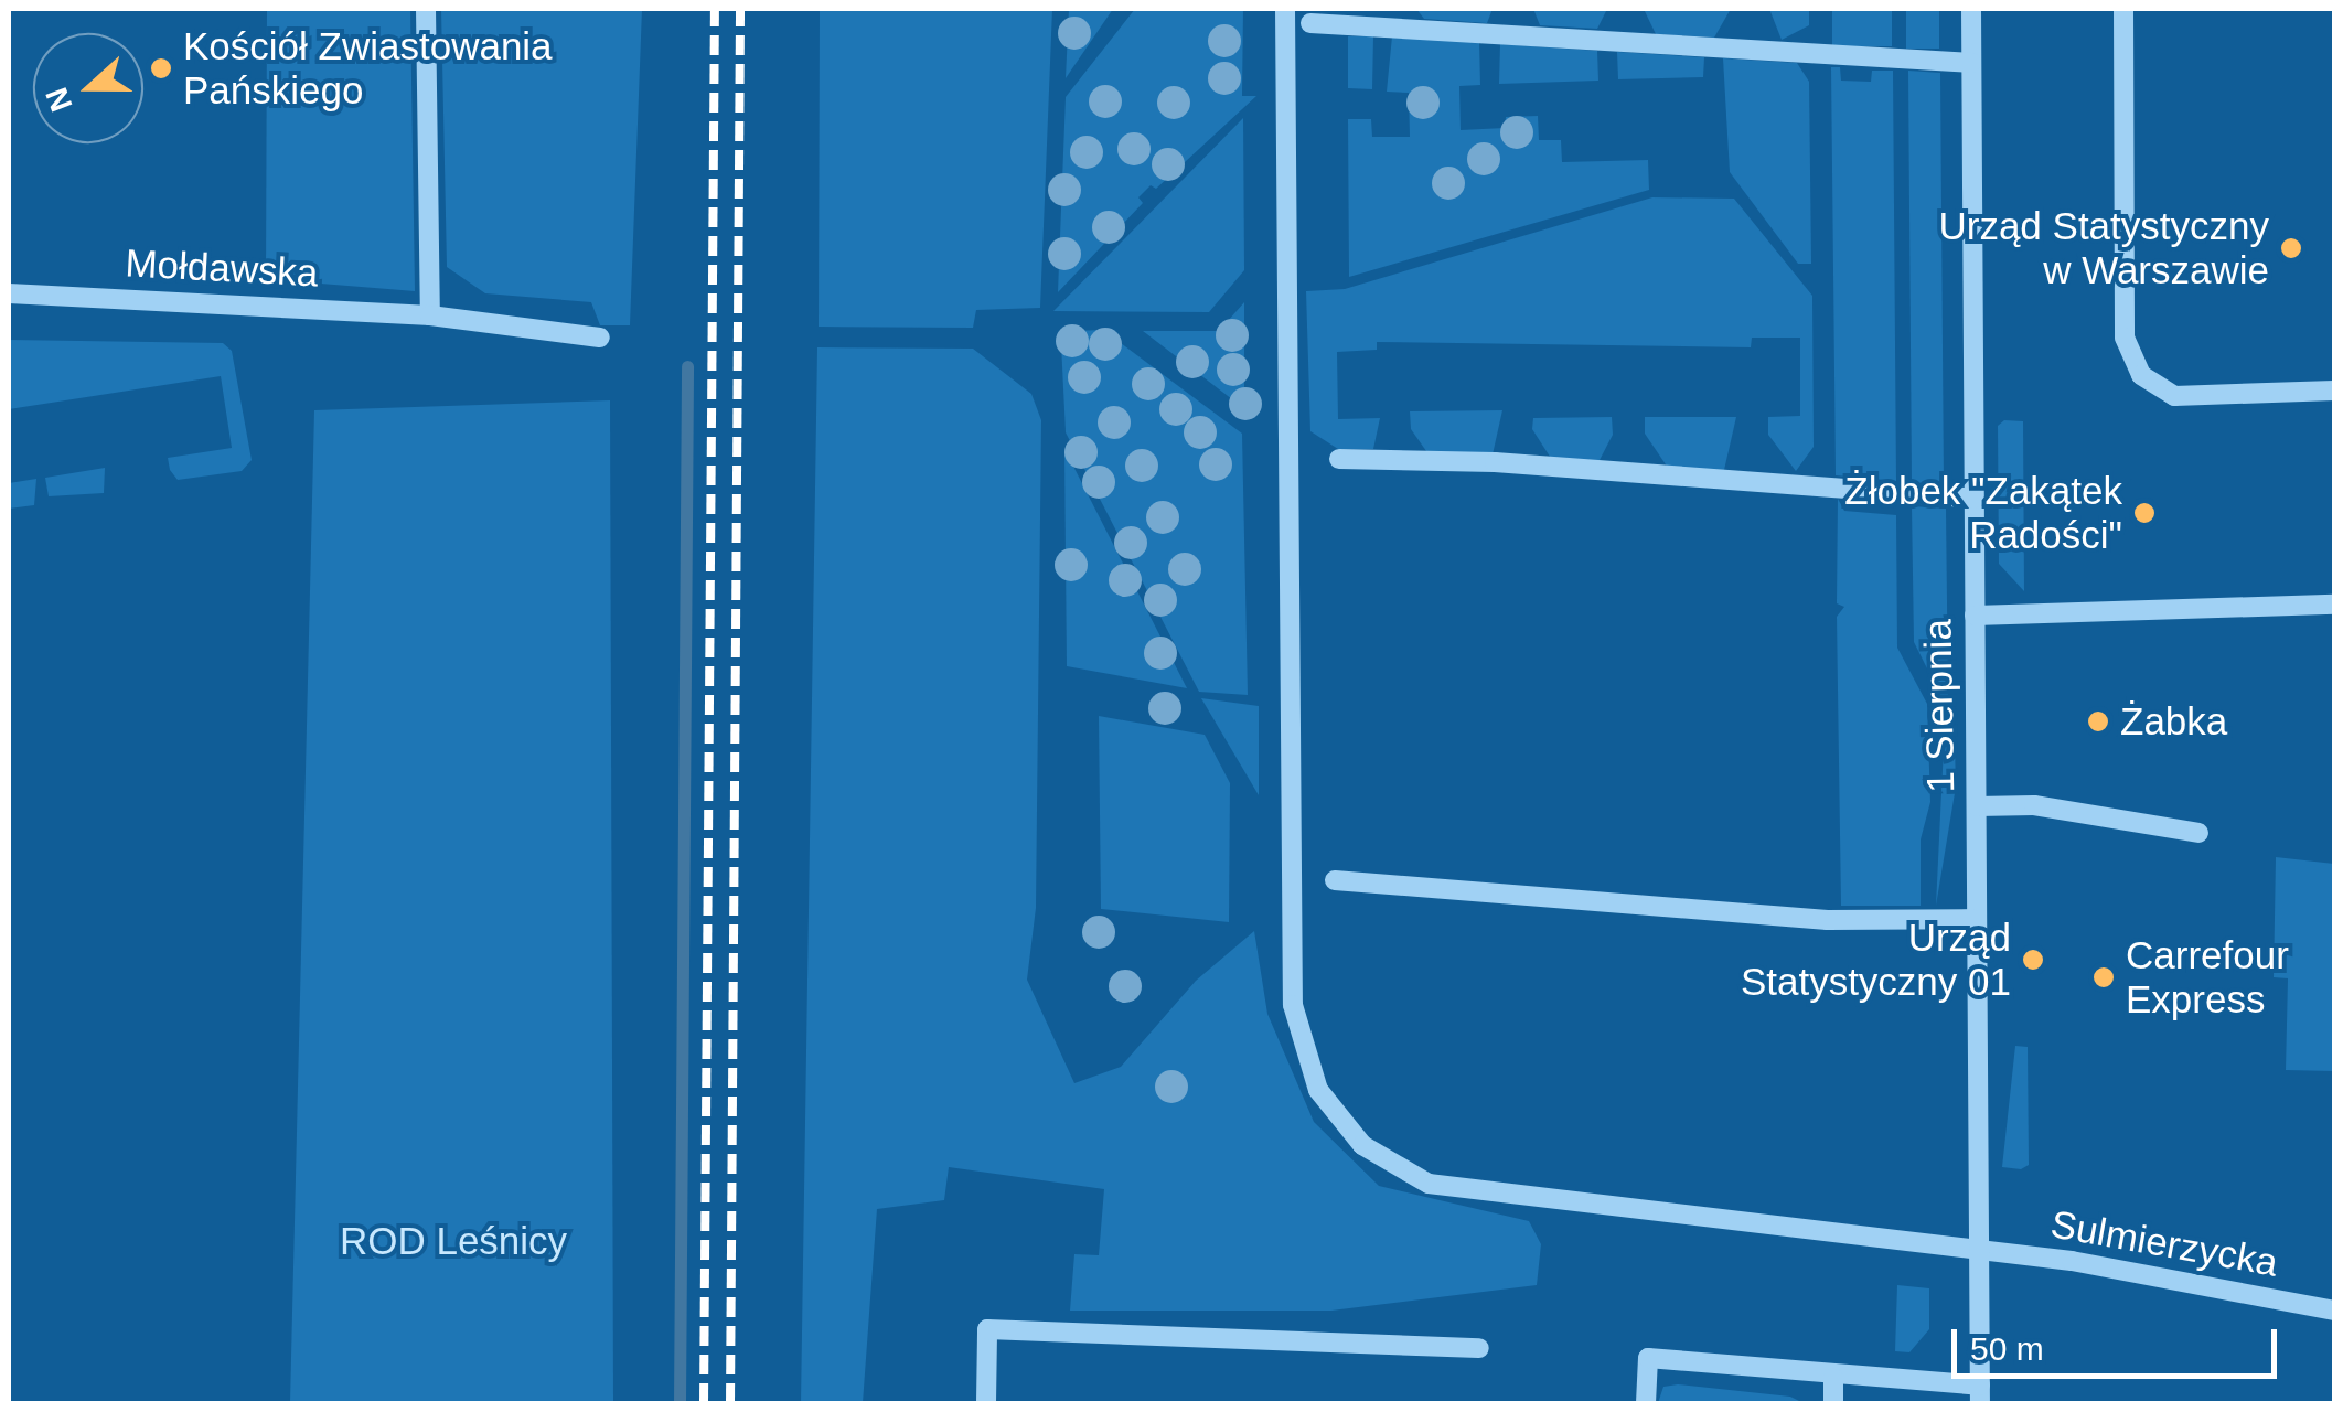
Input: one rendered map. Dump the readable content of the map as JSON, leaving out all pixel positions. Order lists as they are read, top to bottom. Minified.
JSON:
{"streets":{"street":["Mołdawska","1 Sierpnia","Sulmierzycka"]},"crossings":[["1 Sierpnia","Sulmierzycka"]],"parks":["ROD Leśnicy"],"places":["Kościół Zwiastowania Pańskiego","Urząd Statystyczny w Warszawie","Żłobek \"Zakątek Radości\"","Żabka","Urząd Statystyczny 01","Carrefour Express"],"scale_bar":"50 m","north":"left"}
